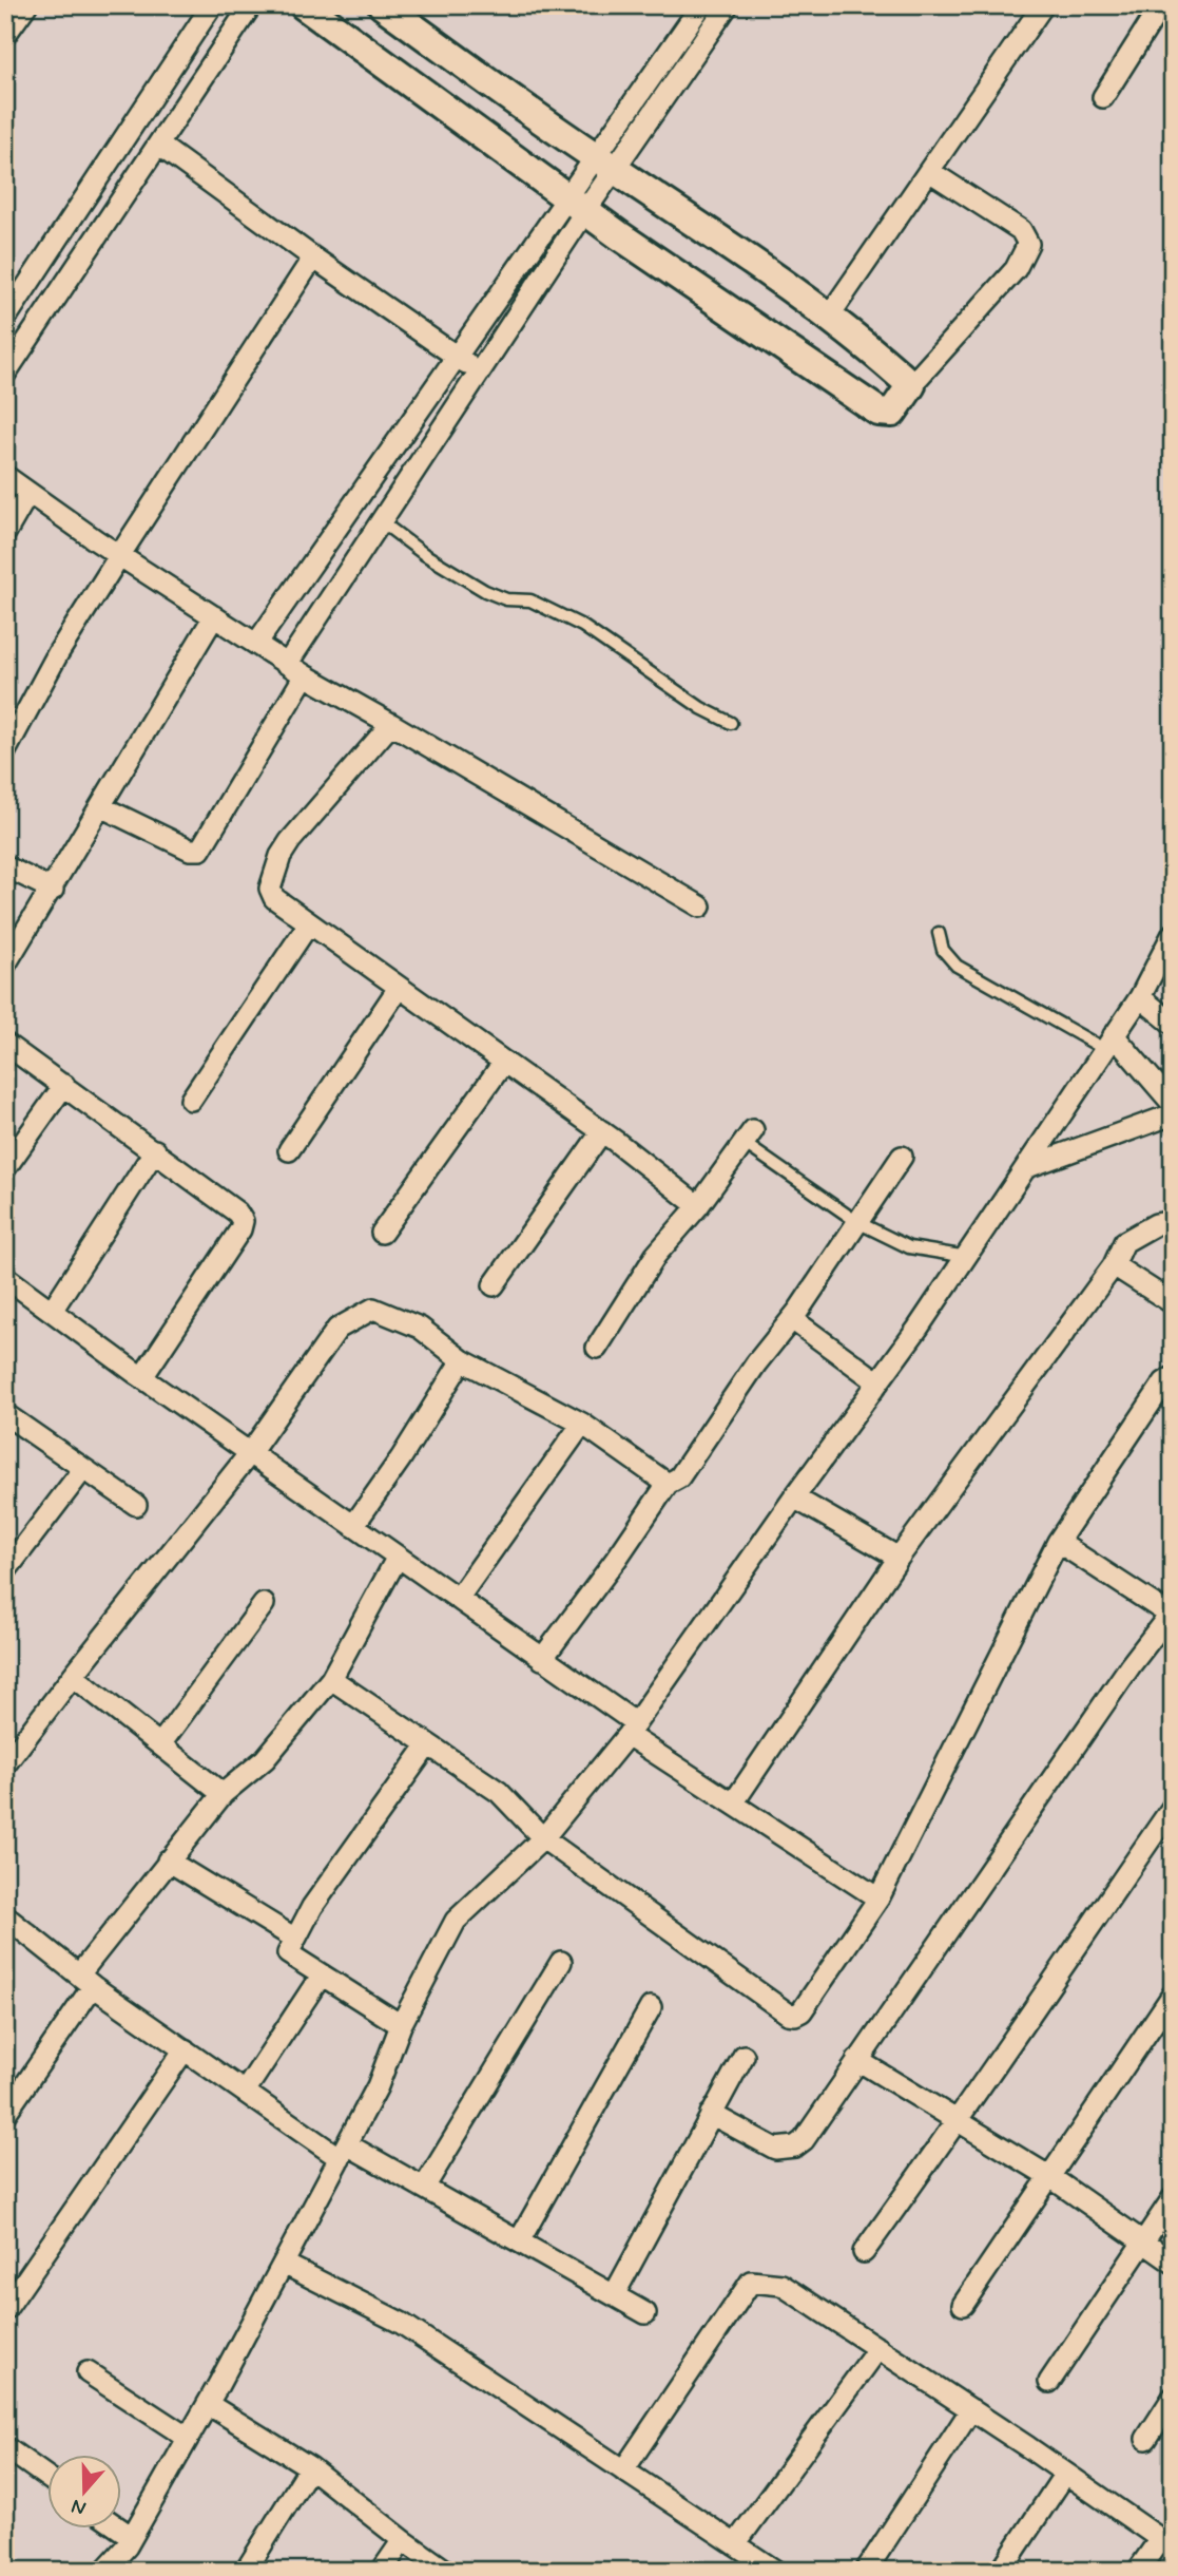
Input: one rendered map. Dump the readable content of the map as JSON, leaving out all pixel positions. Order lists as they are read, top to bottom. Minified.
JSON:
{"north":"bottom"}
